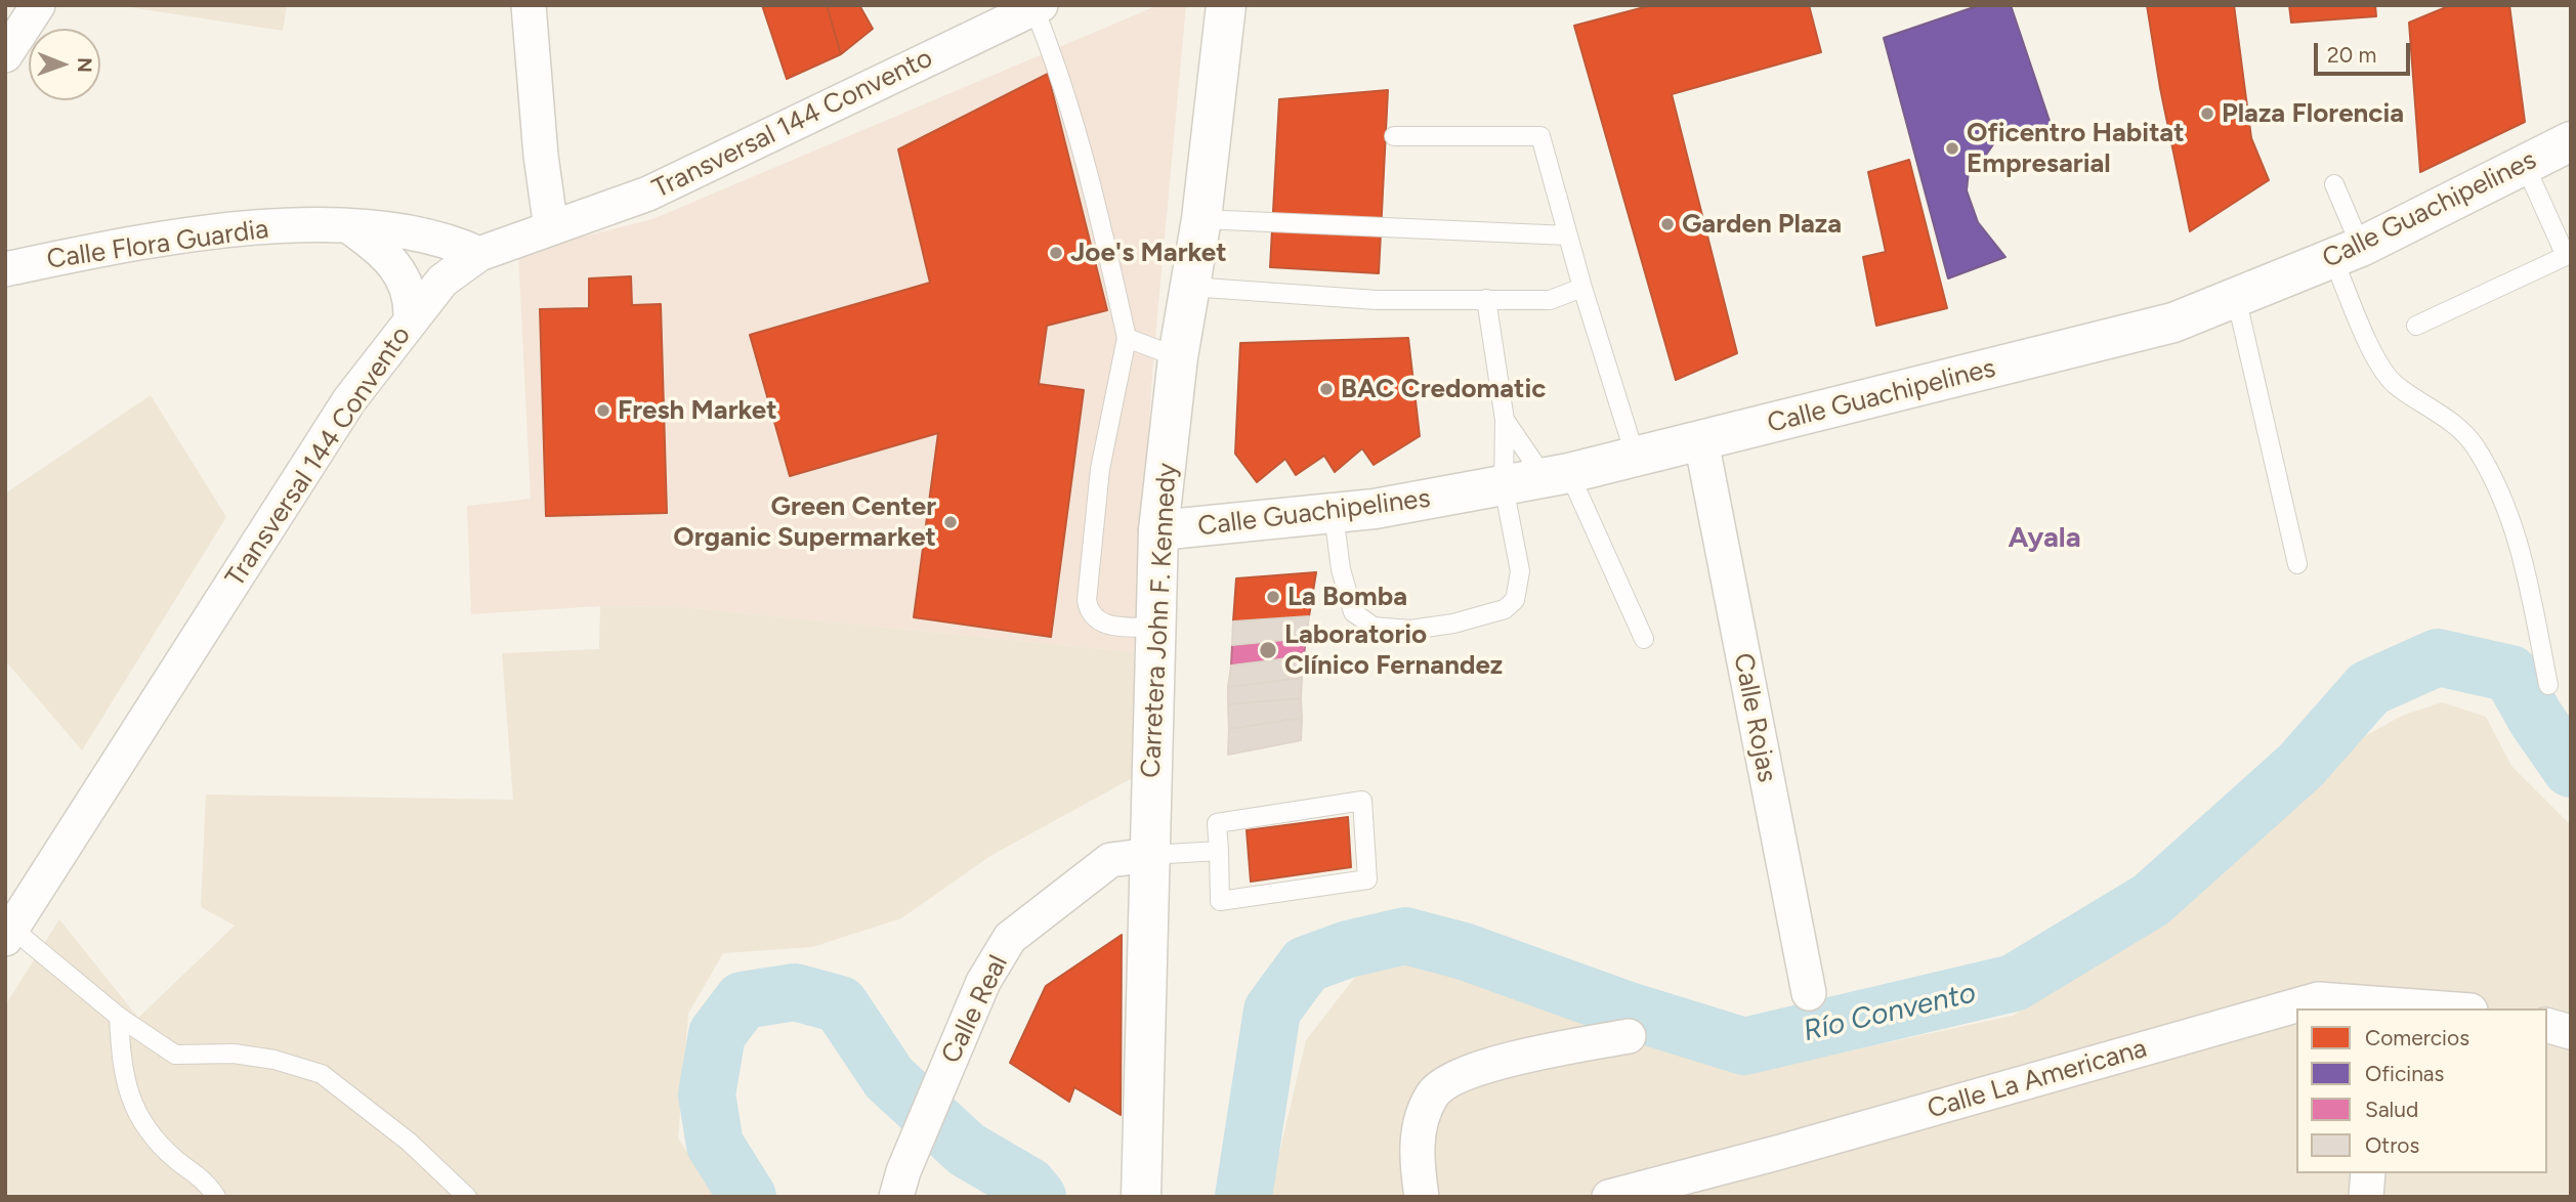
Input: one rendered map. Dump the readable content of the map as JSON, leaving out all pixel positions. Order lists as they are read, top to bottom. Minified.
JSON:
{"streets":{"street":["Transversal 144 Convento","Calle Guachipelines","Calle Flora Guardia","Carretera John F. Kennedy","Calle Rojas","Calle Real","Calle La Americana"]},"crossings":[["Transversal 144 Convento","Calle Flora Guardia"],["Calle Guachipelines","Carretera John F. Kennedy"],["Calle Guachipelines","Calle Rojas"],["Carretera John F. Kennedy","Calle Real"]],"districts":["Ayala"],"water":["Río Convento"],"places":["Plaza Florencia","Oficentro Habitat Empresarial","Garden Plaza","Joe's Market","BAC Credomatic","Fresh Market","Green Center Organic Supermarket","La Bomba","Laboratorio Clínico Fernandez"],"legend":["Comercios","Oficinas","Salud","Otros"],"scale_bar":"20 m","north":"right"}
